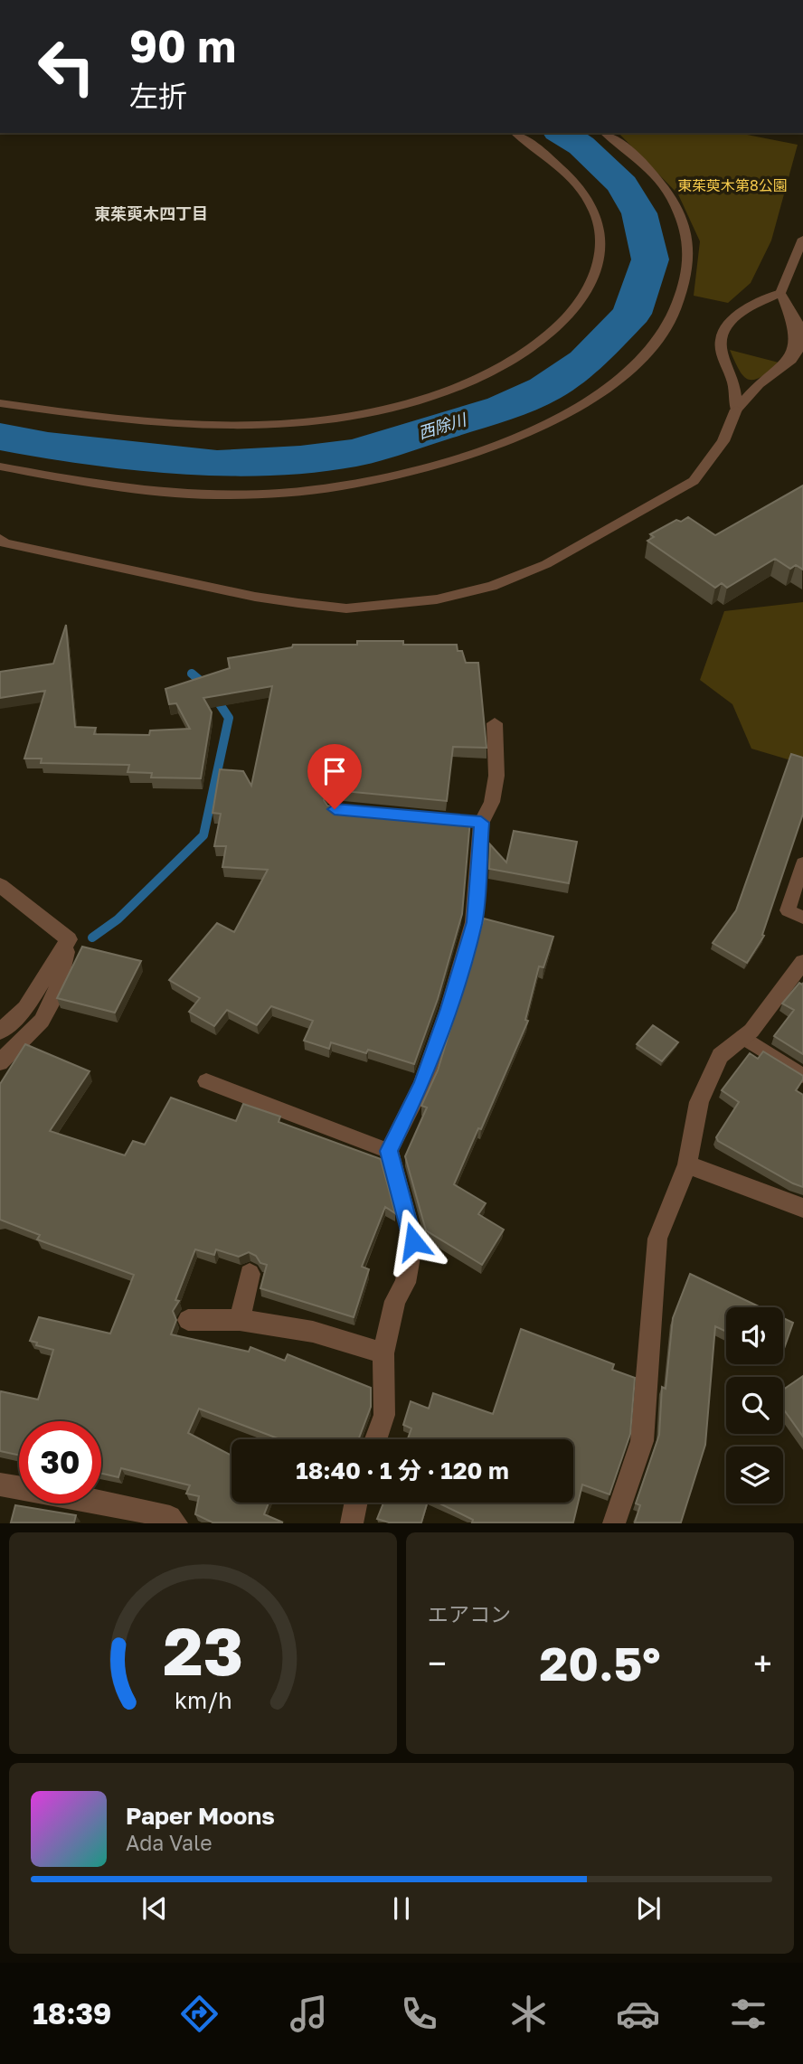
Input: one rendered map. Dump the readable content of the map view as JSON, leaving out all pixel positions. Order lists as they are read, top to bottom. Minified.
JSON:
{"districts":["東茱萸木四丁目"],"water":["西除川"],"parks":["東茱萸木第8公園"],"page":{"turn":["90 m","左折"],"limit":"30","trip":"18:40 · 1 分 · 120 m","tile":"エアコン","heat":["−","20.5°","+"],"song":["Paper Moons","Ada Vale"],"tabs":"18:39","gauge":["23","km/h"]}}
